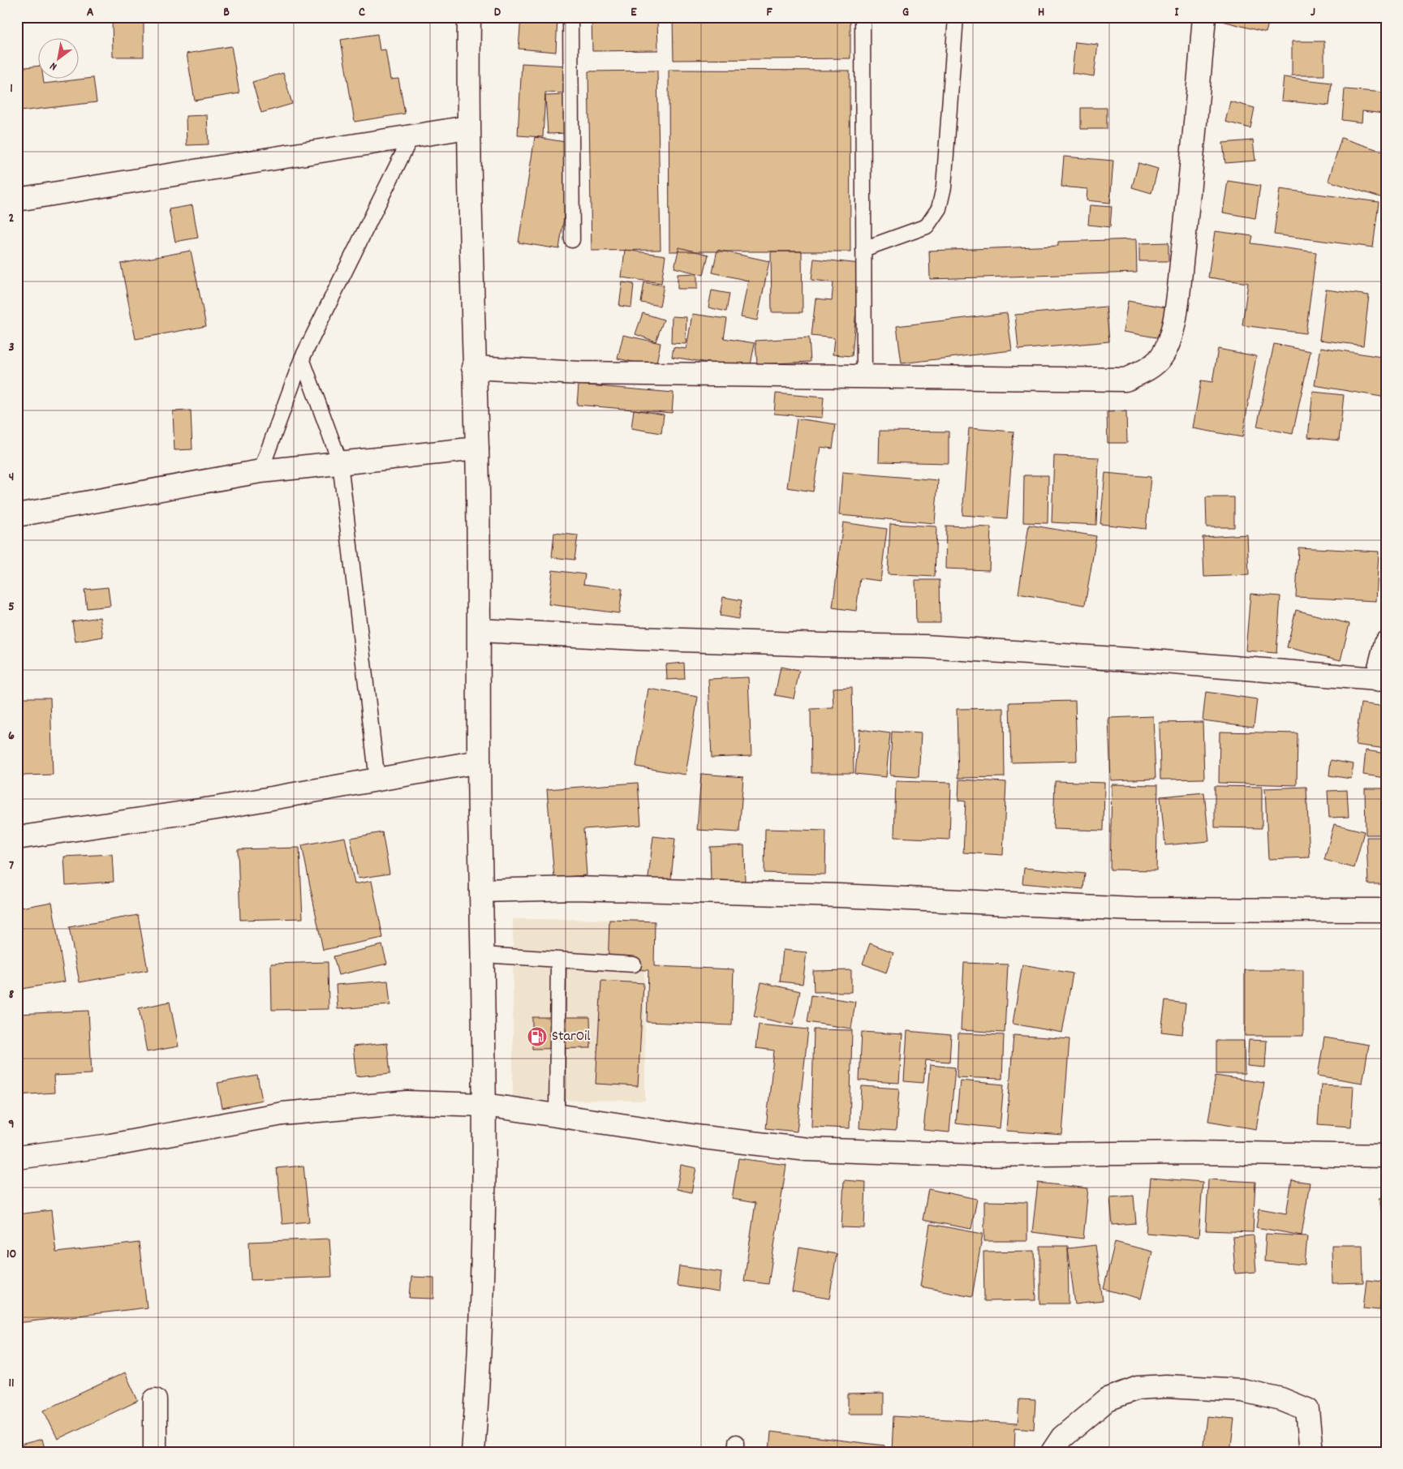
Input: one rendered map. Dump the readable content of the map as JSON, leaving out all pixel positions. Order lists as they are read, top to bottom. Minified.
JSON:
{"places":{"fuel station":["StarOil"]},"north":"bottom left","grid":{"columns":["A","B","C","D","E","F","G","H","I","J"],"rows":["1","2","3","4","5","6","7","8","9","10","11"]}}
